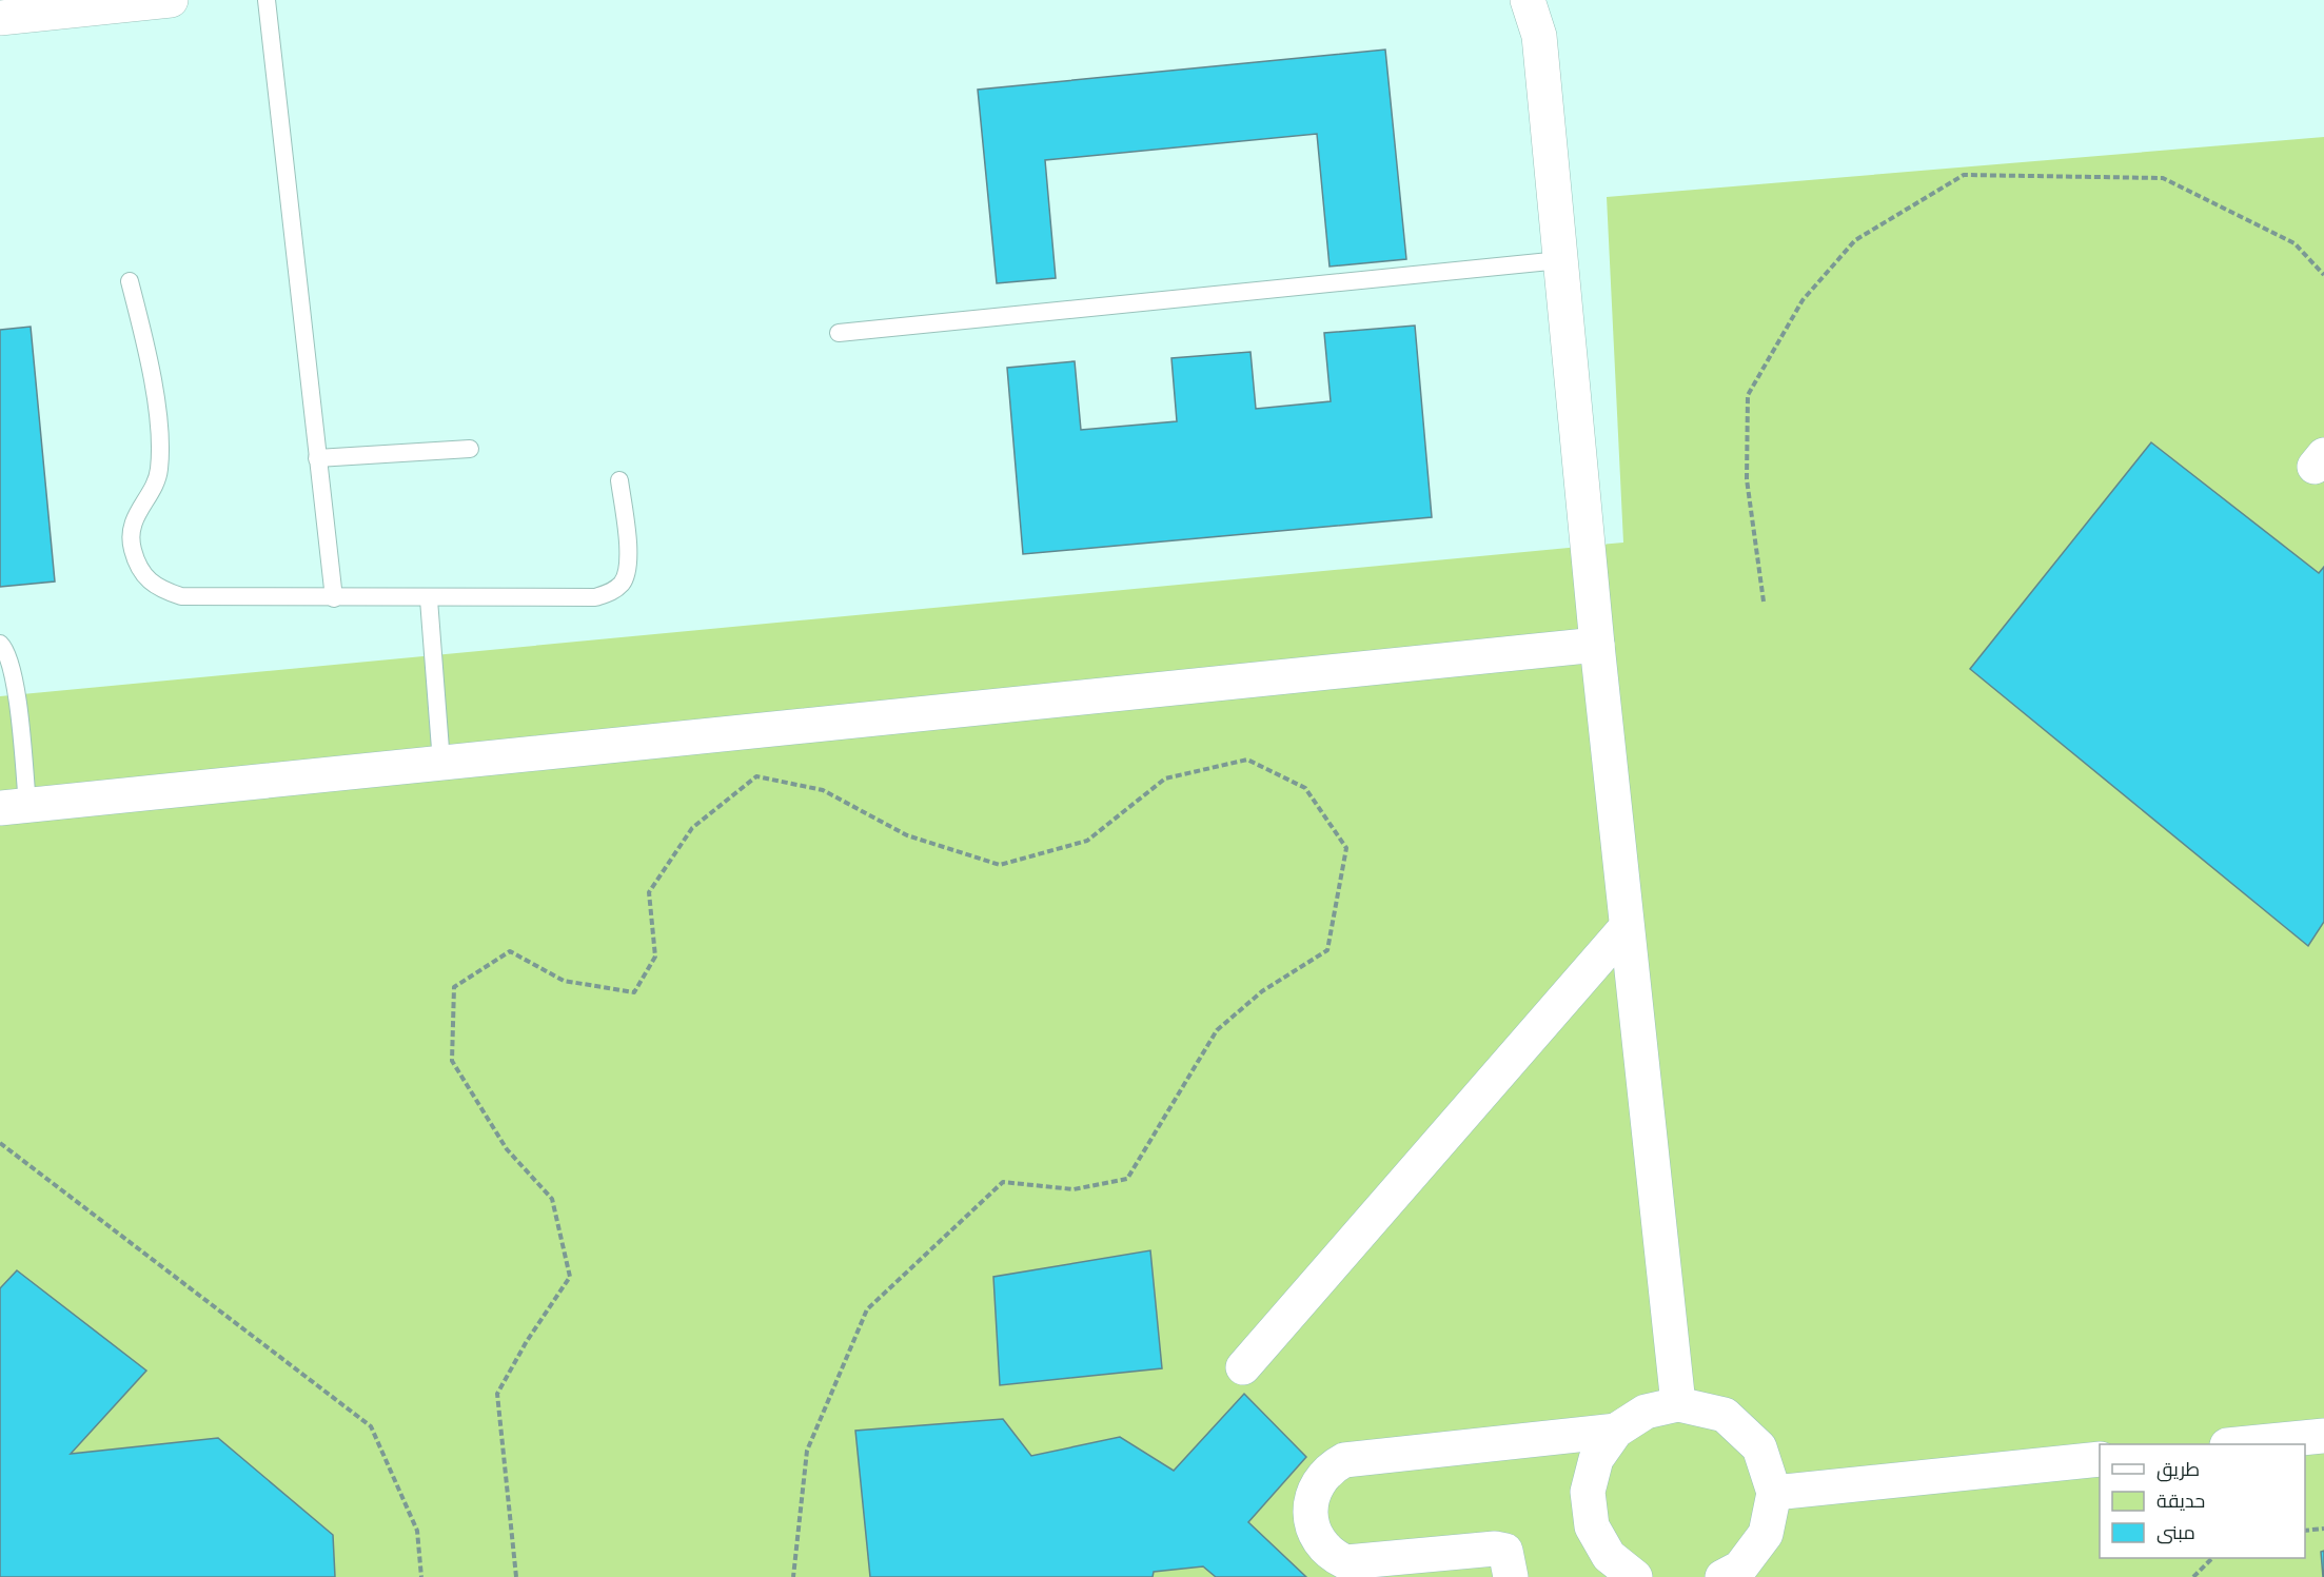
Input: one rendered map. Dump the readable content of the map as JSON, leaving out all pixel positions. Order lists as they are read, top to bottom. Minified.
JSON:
{"legend":["طريق","حديقة","مبنى"]}
